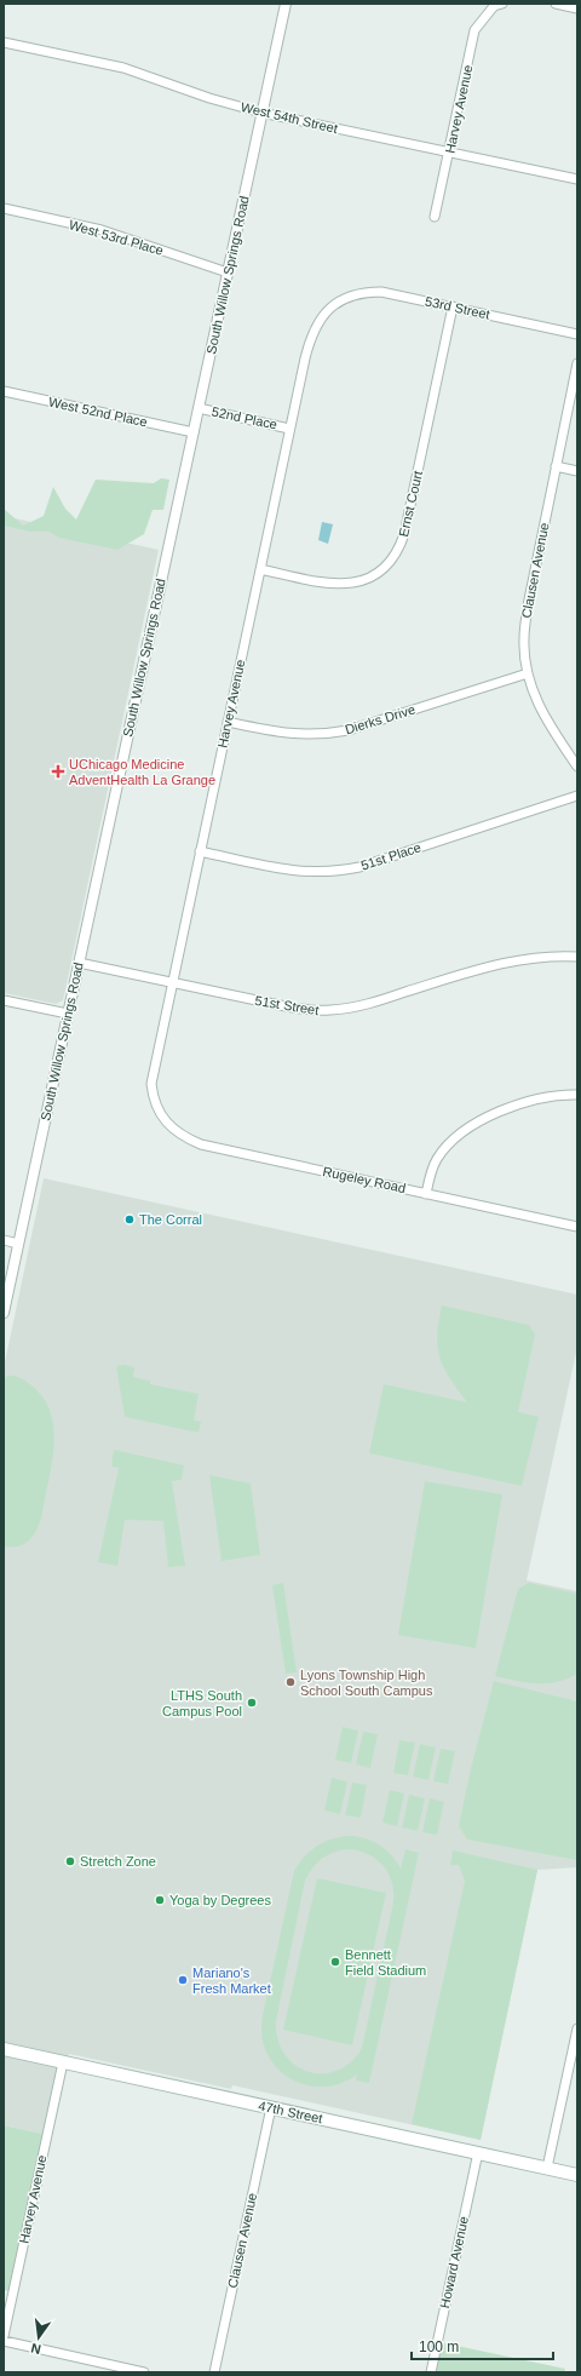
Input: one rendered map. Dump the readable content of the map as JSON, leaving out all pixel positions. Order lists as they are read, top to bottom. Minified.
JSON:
{"streets":{"main road":["47th Street"],"street":["Harvey Avenue","West 54th Street","West 53rd Place","South Willow Springs Road","53rd Street","West 52nd Place","52nd Place","Ernst Court","Clausen Avenue","Dierks Drive","51st Place","51st Street","Rugeley Road","Howard Avenue"]},"crossings":[["Harvey Avenue","West 54th Street"],["Harvey Avenue","53rd Street"],["Harvey Avenue","52nd Place"],["Harvey Avenue","Ernst Court"],["Harvey Avenue","Dierks Drive"],["Harvey Avenue","51st Place"],["Harvey Avenue","51st Street"],["Harvey Avenue","Rugeley Road"],["Harvey Avenue","47th Street"],["West 54th Street","South Willow Springs Road"],["West 53rd Place","South Willow Springs Road"],["South Willow Springs Road","West 52nd Place"],["South Willow Springs Road","52nd Place"],["South Willow Springs Road","51st Street"],["53rd Street","Ernst Court"],["Clausen Avenue","Dierks Drive"],["Clausen Avenue","47th Street"],["47th Street","Howard Avenue"]],"places":{"health":["UChicago Medicine AdventHealth La Grange"],"other":["The Corral","Lyons Township High School South Campus","LTHS South Campus Pool","Stretch Zone","Yoga by Degrees","Bennett Field Stadium","Mariano's Fresh Market"]},"scale_bar":"100 m","north":"bottom"}
